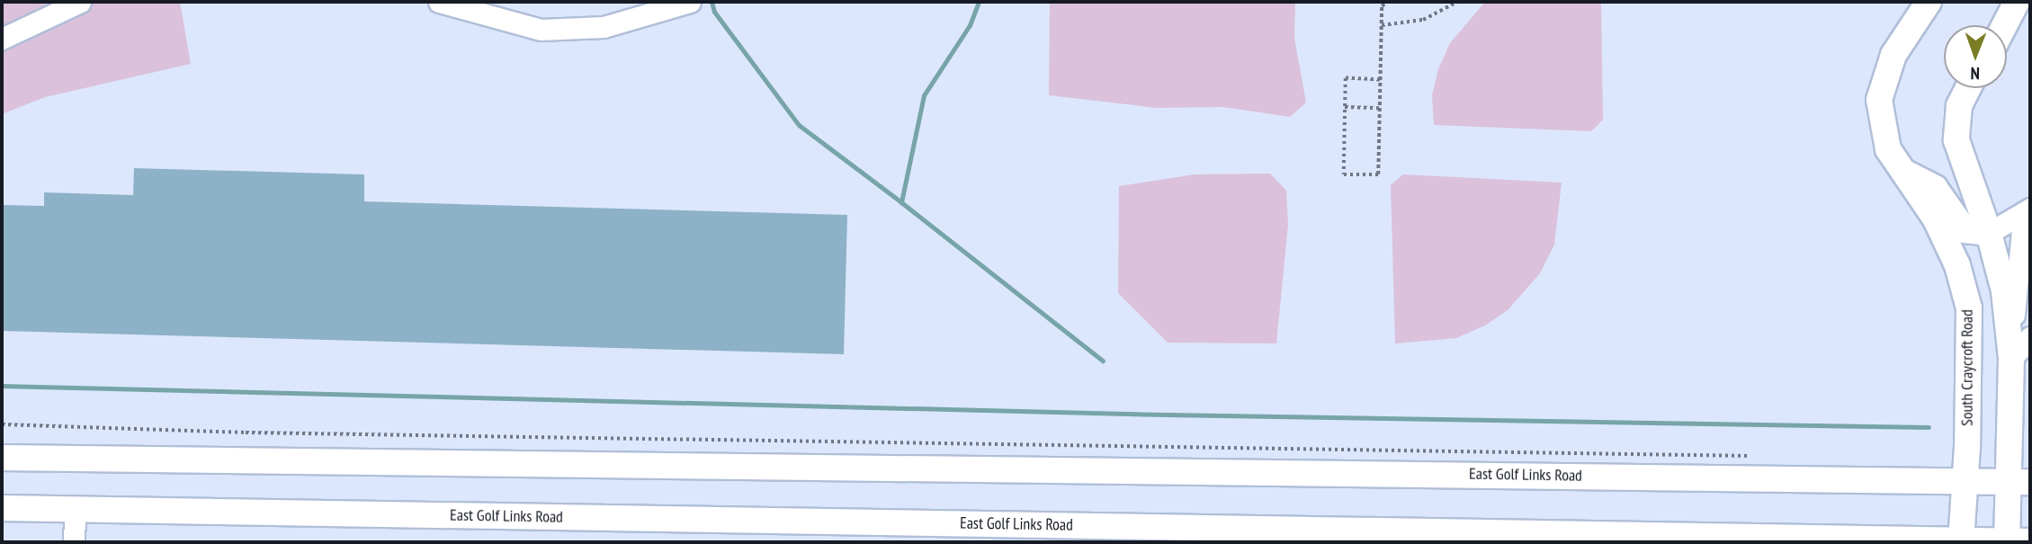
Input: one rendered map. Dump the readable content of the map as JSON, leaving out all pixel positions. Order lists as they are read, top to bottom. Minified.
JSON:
{"streets":{"main road":["South Craycroft Road","East Golf Links Road"]},"crossings":[["South Craycroft Road","East Golf Links Road"]],"north":"bottom"}
